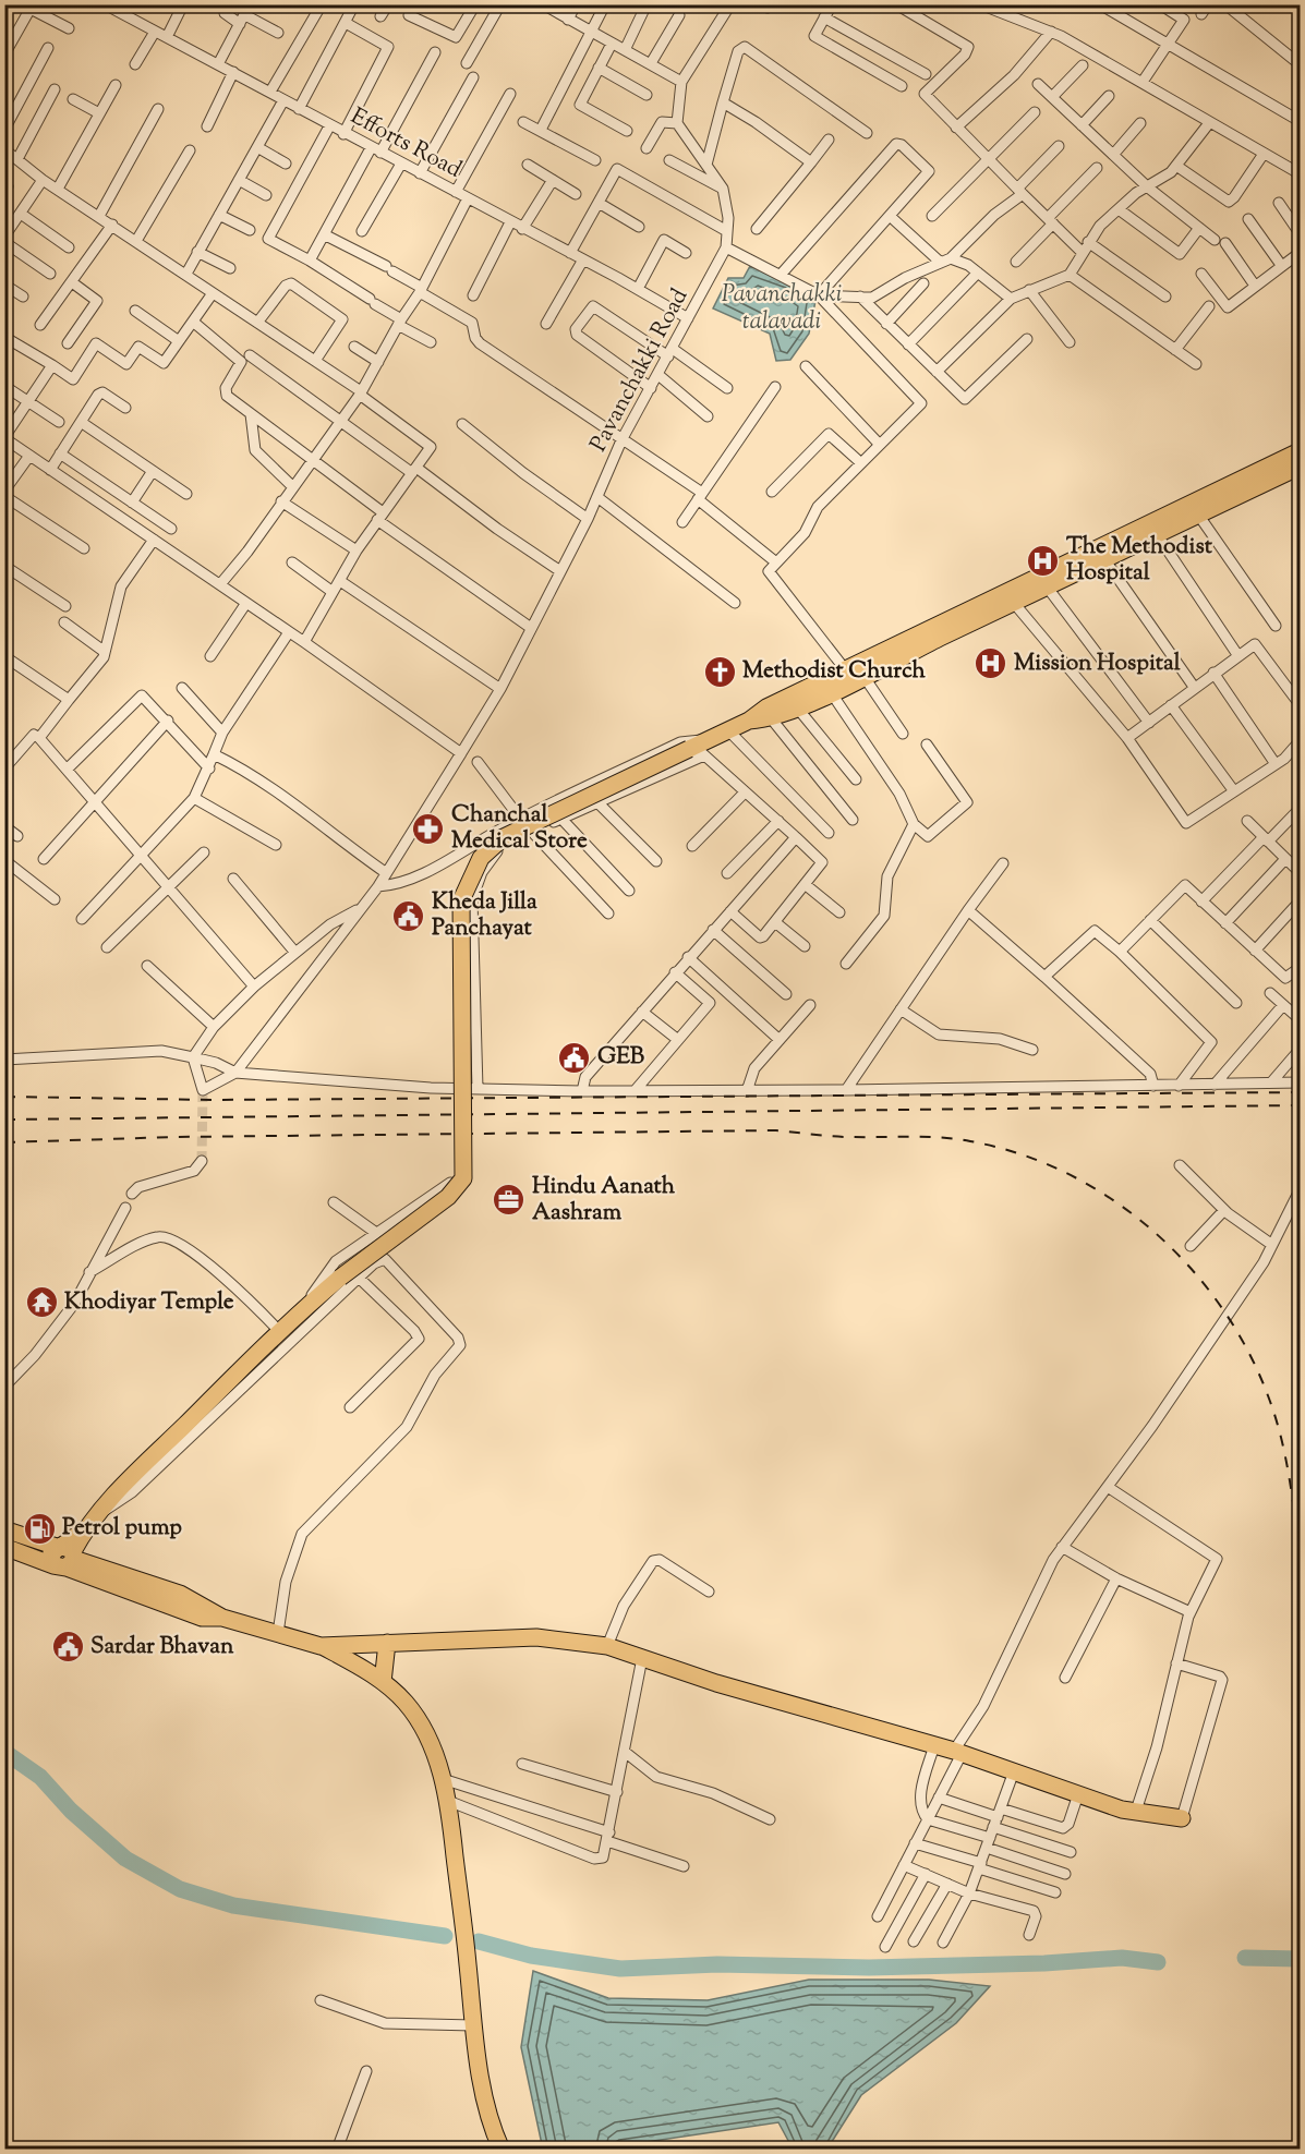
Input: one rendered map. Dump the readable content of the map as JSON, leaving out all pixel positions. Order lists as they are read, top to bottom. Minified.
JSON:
{"streets":{"street":["Efforts Road","Pavanchakki Road"]},"crossings":[["Efforts Road","Pavanchakki Road"]],"water":["Pavanchakki talavadi"],"places":{"hospital":["The Methodist Hospital","Mission Hospital"],"church":["Methodist Church"],"pharmacy":["Chanchal Medical Store"],"public building":["Kheda Jilla Panchayat","GEB","Sardar Bhavan"],"office":["Hindu Aanath Aashram"],"temple":["Khodiyar Temple"],"fuel station":["Petrol pump"]}}
